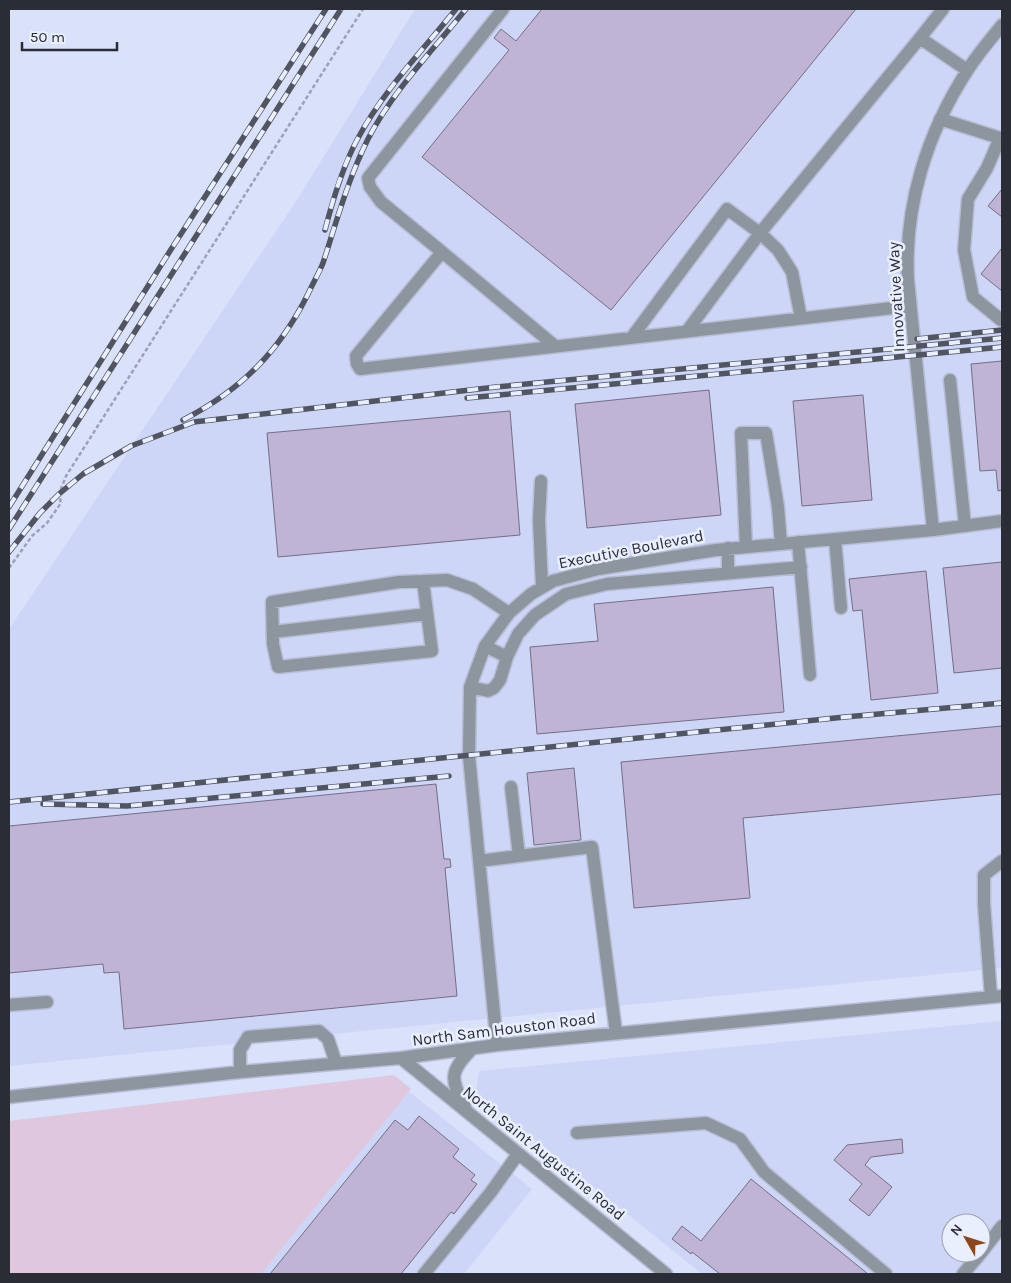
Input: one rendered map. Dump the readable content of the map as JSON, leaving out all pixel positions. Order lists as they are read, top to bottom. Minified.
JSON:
{"streets":{"street":["Innovative Way","Executive Boulevard","North Sam Houston Road","North Saint Augustine Road"]},"crossings":[["Innovative Way","Executive Boulevard"],["Executive Boulevard","North Sam Houston Road"],["North Sam Houston Road","North Saint Augustine Road"]],"scale_bar":"50 m","north":"top left"}
